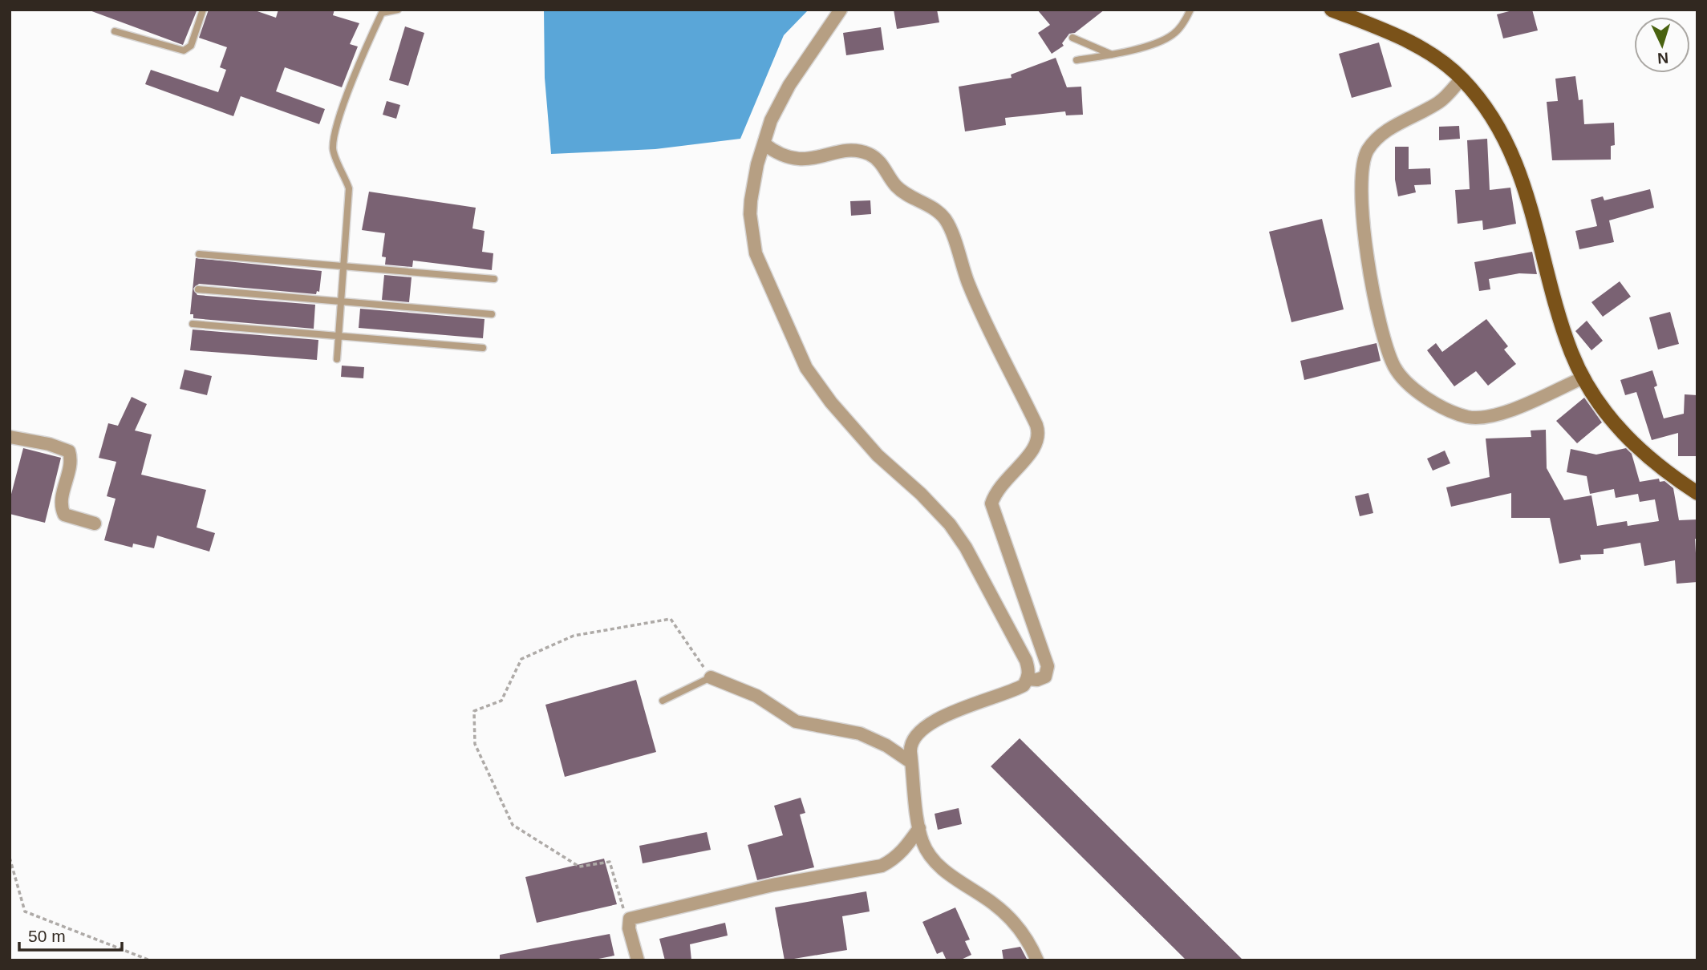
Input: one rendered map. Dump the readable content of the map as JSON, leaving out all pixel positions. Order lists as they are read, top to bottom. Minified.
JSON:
{"scale_bar":"50 m","north":"bottom"}
